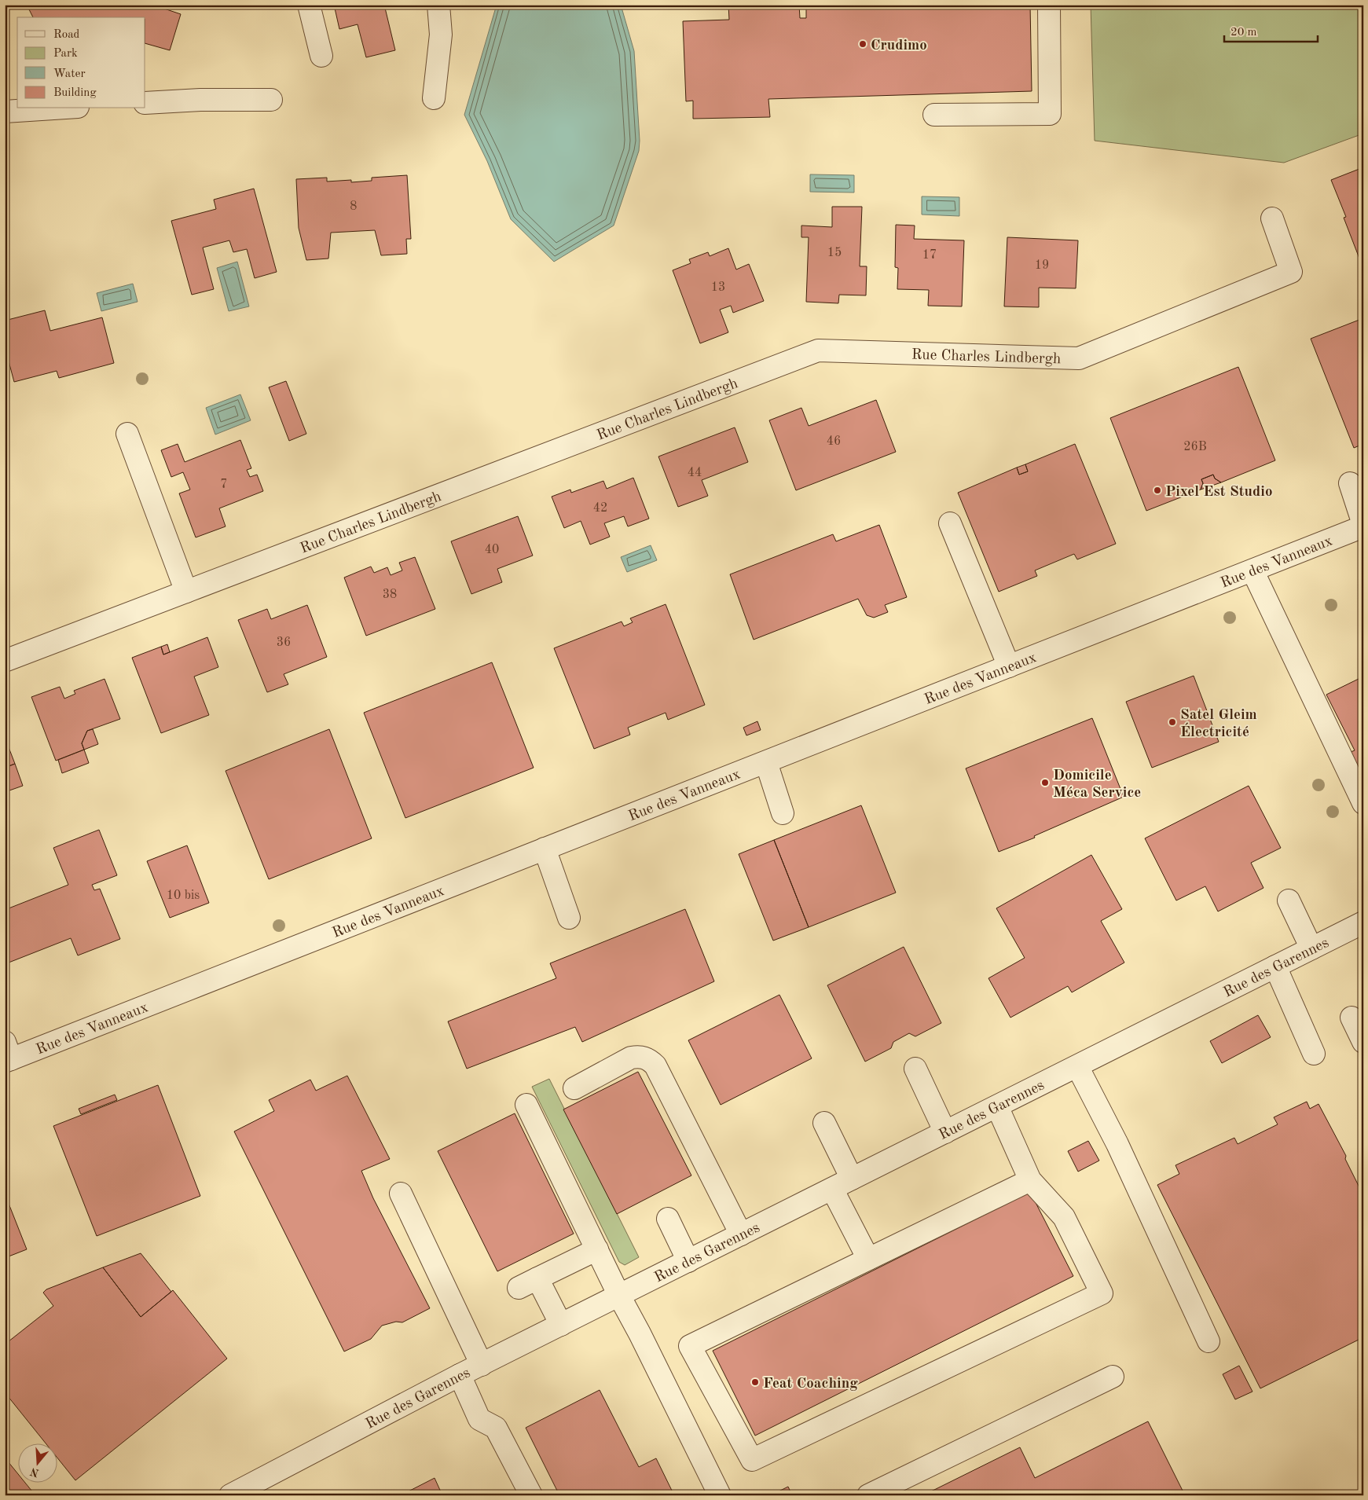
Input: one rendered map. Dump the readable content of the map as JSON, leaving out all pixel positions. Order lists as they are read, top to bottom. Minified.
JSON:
{"streets":{"street":["Rue Charles Lindbergh","Rue des Vanneaux","Rue des Garennes"]},"places":["Crudimo","Pixel Est Studio","Satel Gleim Électricité","Domicile Méca Service","Feat Coaching"],"house_numbers":["8","15","17","19","13","46","26B","44","7","42","40","38","36","10 bis"],"legend":["Road","Park","Water","Building"],"scale_bar":"20 m","north":"bottom"}
